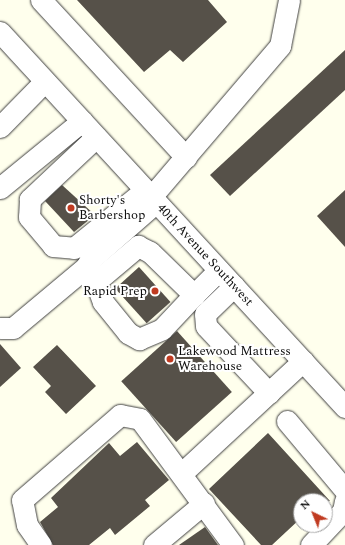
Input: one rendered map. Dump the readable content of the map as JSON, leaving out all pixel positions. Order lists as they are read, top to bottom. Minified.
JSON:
{"streets":{"street":["40th Avenue Southwest"]},"places":["Shorty's Barbershop","Rapid Prep","Lakewood Mattress Warehouse"],"north":"top left"}
